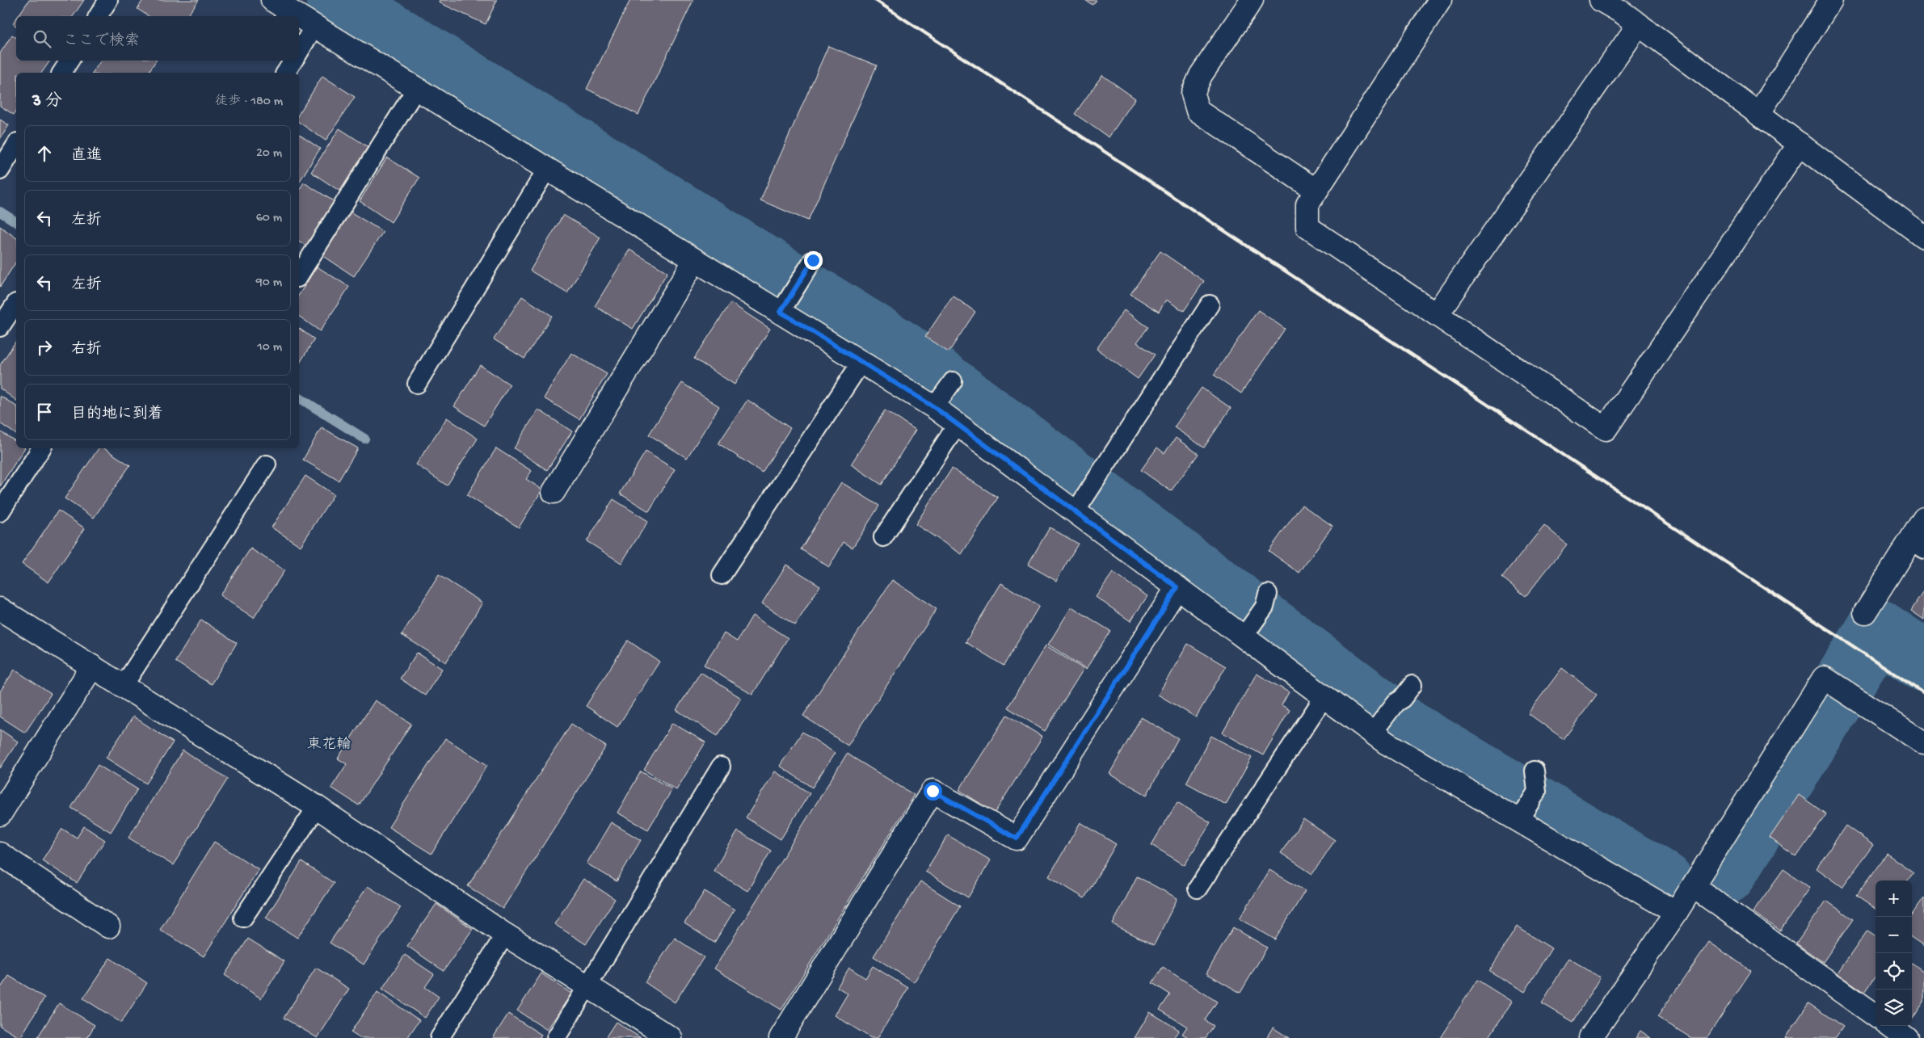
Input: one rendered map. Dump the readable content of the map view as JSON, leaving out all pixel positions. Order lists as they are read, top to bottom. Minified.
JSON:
{"districts":["東花輪"],"page":{"search":"ここで検索","heading":["3 分","徒歩 · 180 m"],"list":[["直進","20 m"],["左折","60 m"],["左折","90 m"],["右折","10 m"],"目的地に到着"],"map_buttons":["+","−"]}}
